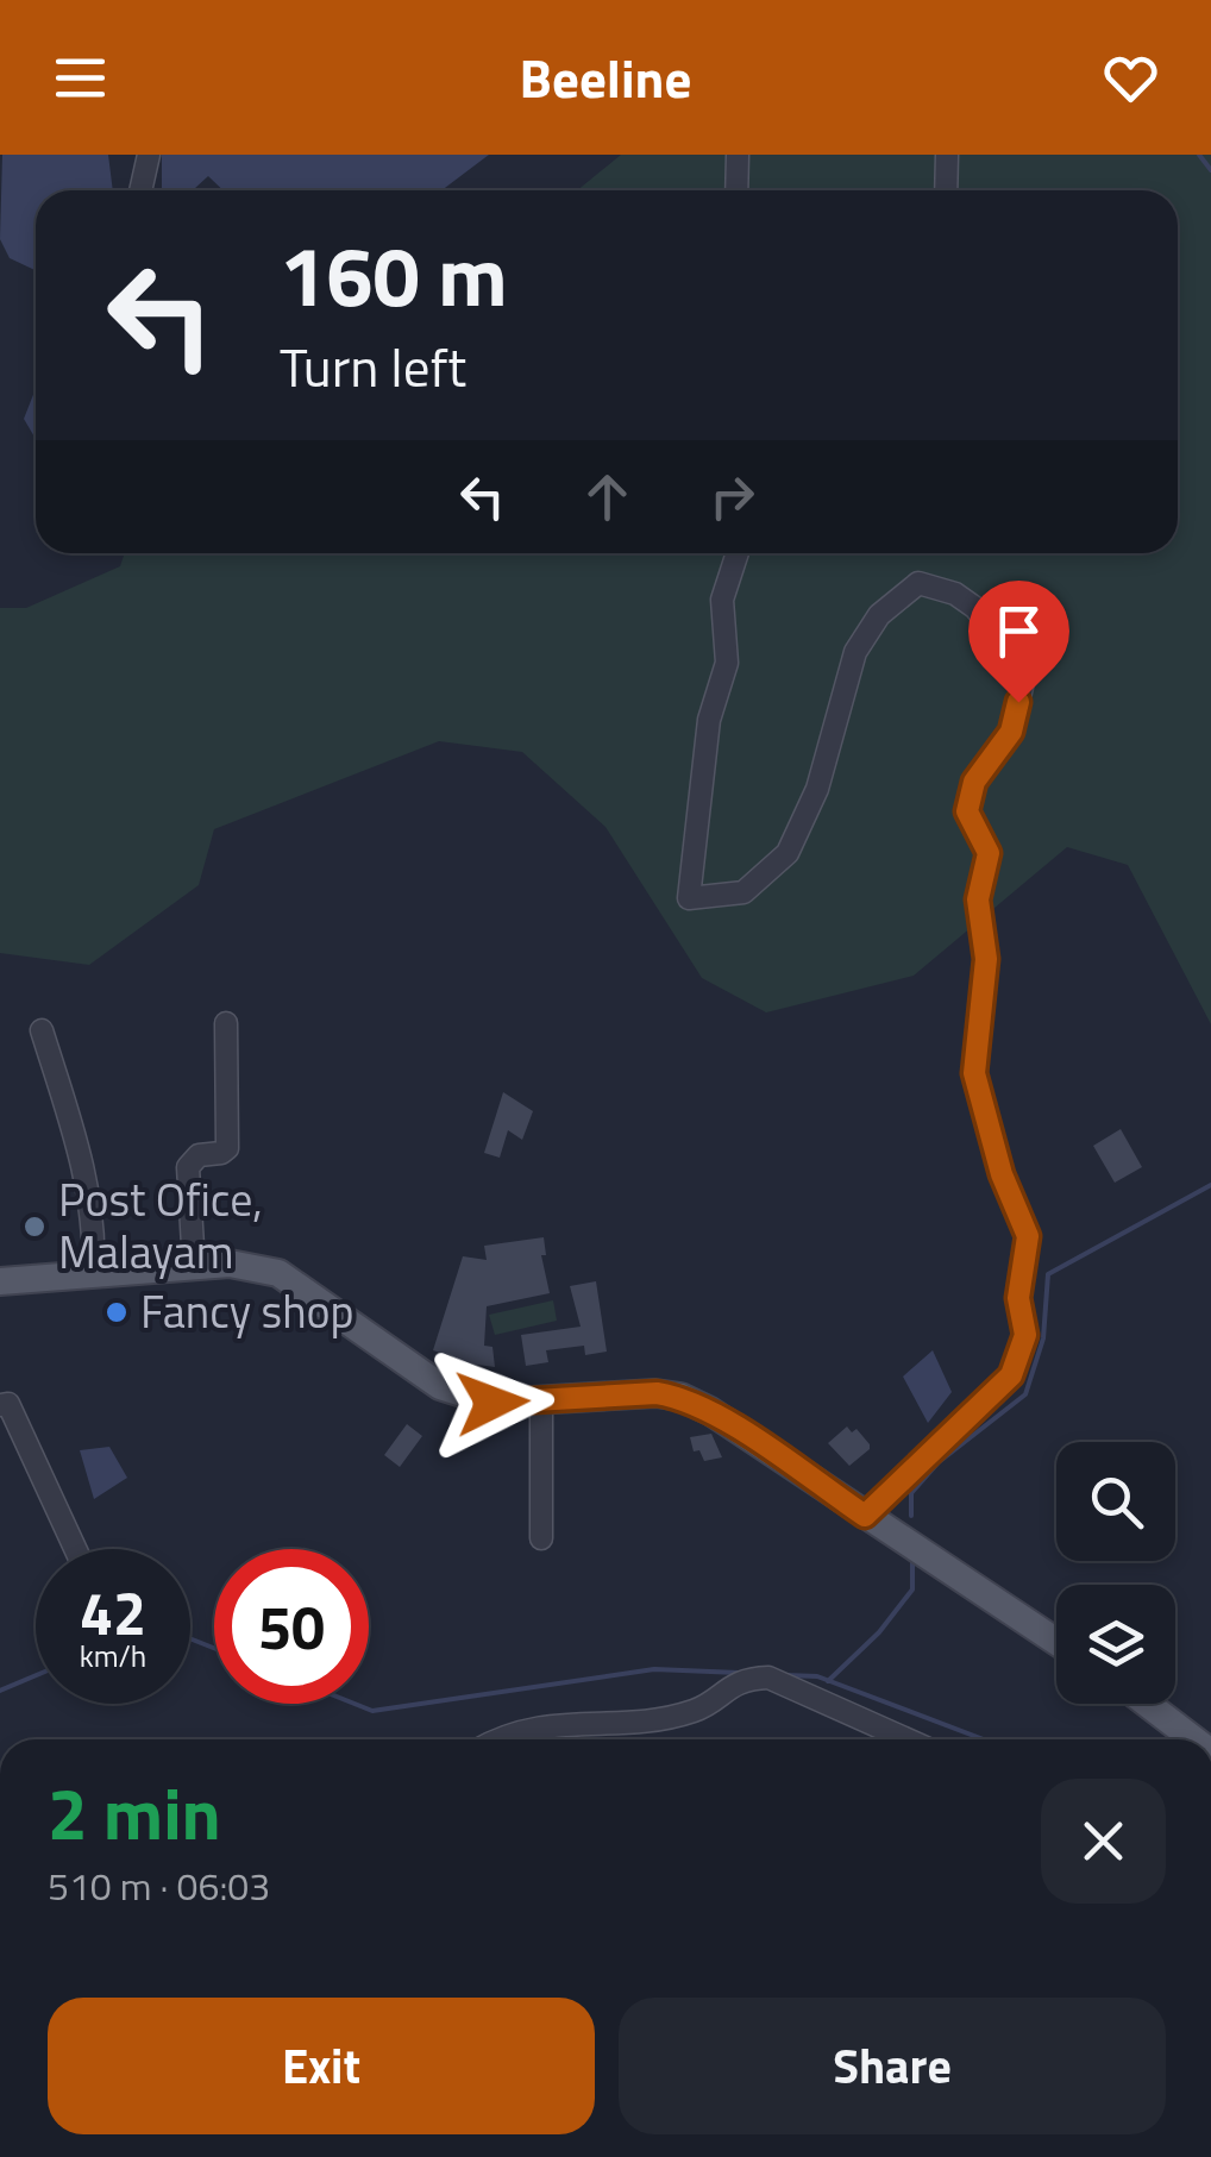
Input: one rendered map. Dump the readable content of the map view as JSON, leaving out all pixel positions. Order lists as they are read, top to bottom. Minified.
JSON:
{"places":["Post Ofice, Malayam","Fancy shop"],"page":{"header":"Beeline","turn":["160 m","Turn left"],"speed":"42 km/h","limit":"50","heading":["2 min","510 m · 06:03"],"buttons":["Exit","Share"]}}
